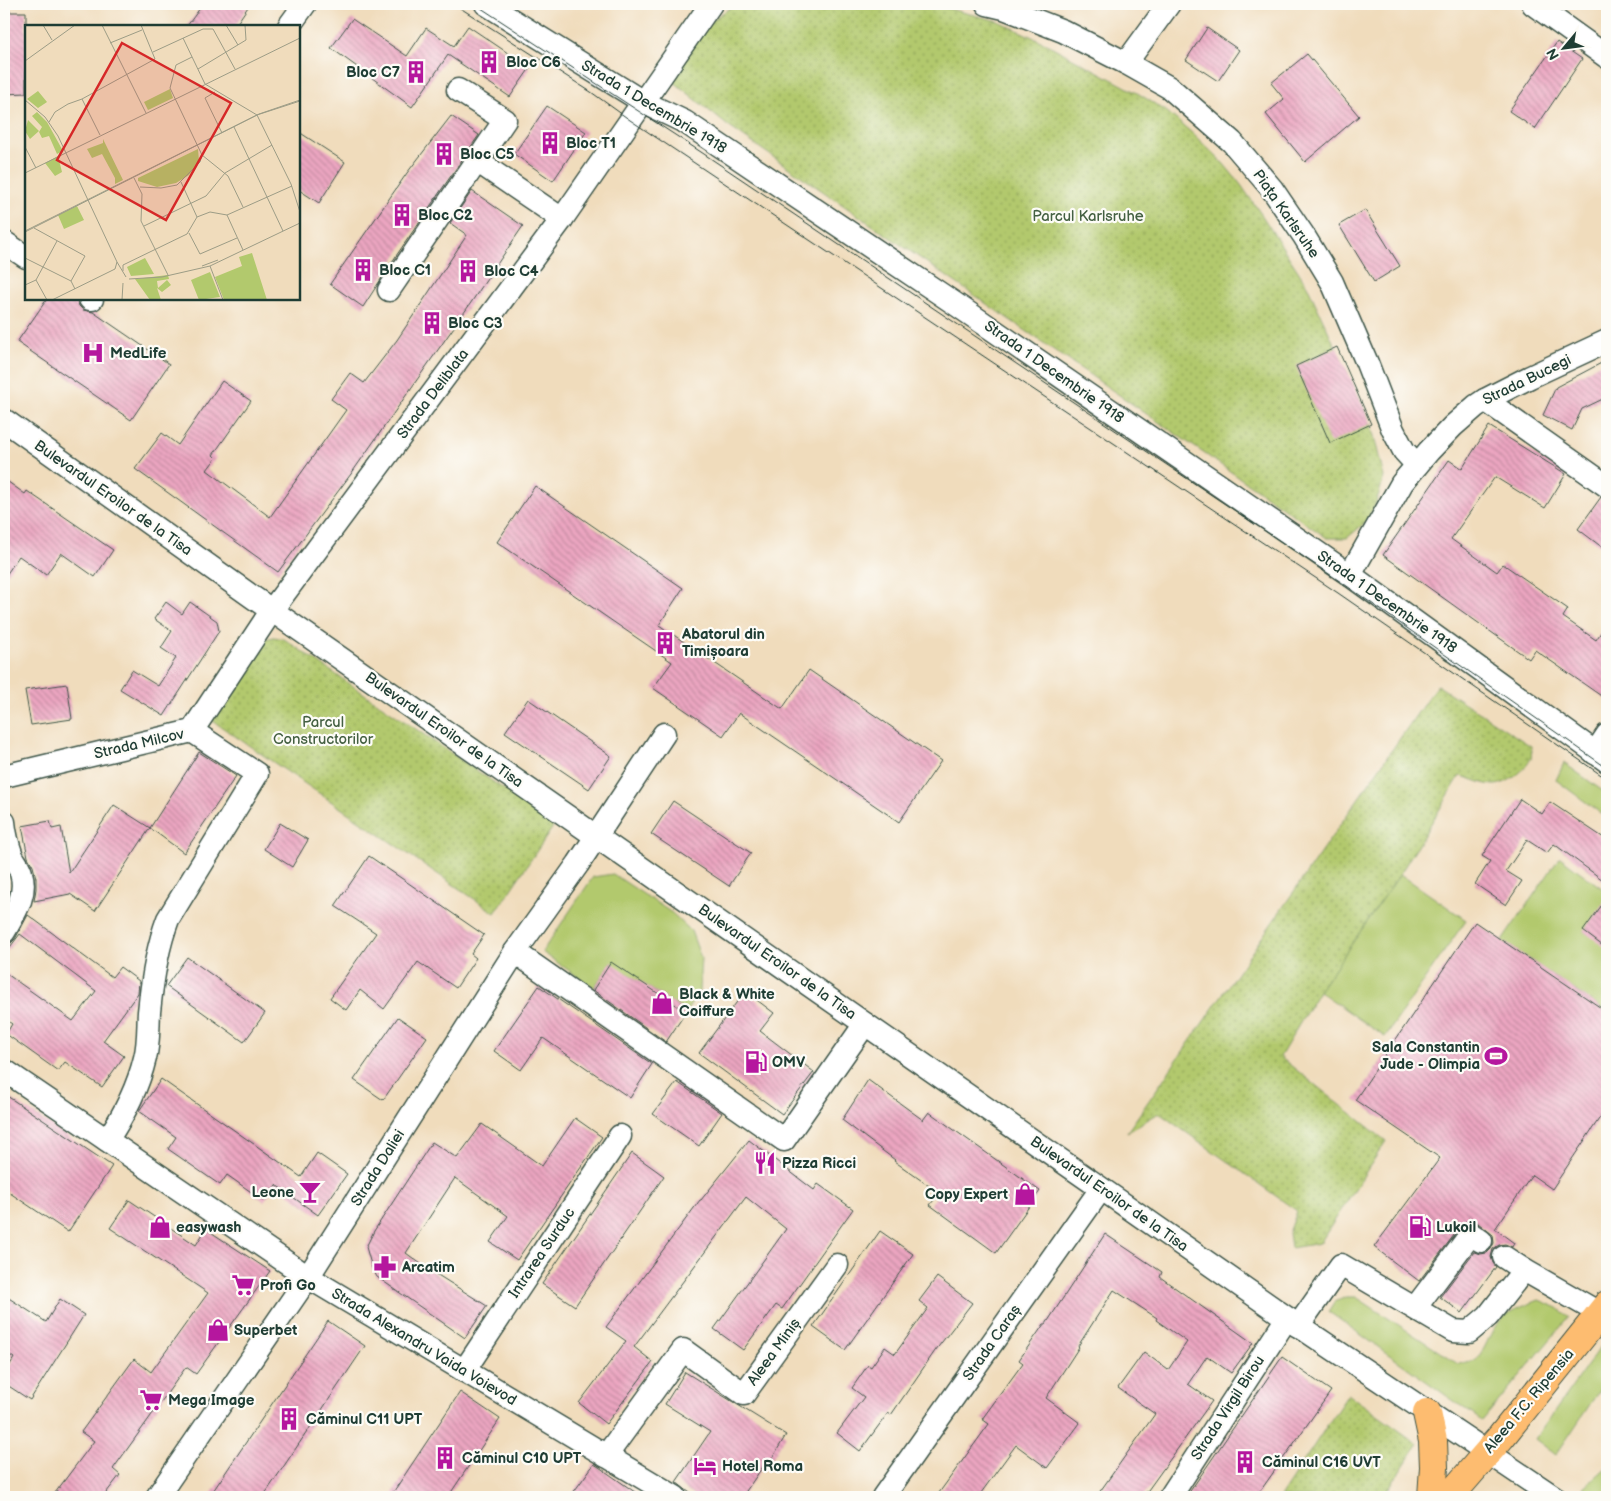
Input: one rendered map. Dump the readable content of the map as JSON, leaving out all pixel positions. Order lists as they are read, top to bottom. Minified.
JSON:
{"streets":{"main road":["Aleea F.C. Ripensia"],"street":["Strada 1 Decembrie 1918","Piața Karlsruhe","Strada Bucegi","Strada Deliblata","Bulevardul Eroilor de la Tisa","Strada Milcov","Strada Daliei","Intrarea Surduc","Strada Caraș","Strada Alexandru Vaida Voievod","Aleea Miniș","Strada Virgil Birou"]},"crossings":[["Strada 1 Decembrie 1918","Strada Bucegi"],["Strada 1 Decembrie 1918","Strada Deliblata"],["Piața Karlsruhe","Strada Bucegi"],["Strada Deliblata","Bulevardul Eroilor de la Tisa"],["Strada Deliblata","Strada Milcov"],["Bulevardul Eroilor de la Tisa","Strada Milcov"],["Bulevardul Eroilor de la Tisa","Strada Daliei"],["Bulevardul Eroilor de la Tisa","Strada Caraș"],["Bulevardul Eroilor de la Tisa","Aleea F.C. Ripensia"],["Bulevardul Eroilor de la Tisa","Strada Virgil Birou"],["Strada Daliei","Strada Alexandru Vaida Voievod"],["Intrarea Surduc","Strada Alexandru Vaida Voievod"],["Strada Alexandru Vaida Voievod","Aleea Miniș"]],"parks":["Parcul Karlsruhe","Parcul Constructorilor"],"places":{"building":["Bloc C6","Bloc C7","Bloc T1","Bloc C5","Bloc C2","Bloc C1","Bloc C4","Bloc C3","Abatorul din Timișoara","Căminul C11 UPT","Căminul C10 UPT","Căminul C16 UVT"],"hospital":["MedLife"],"shop":["Black & White Coiffure","Copy Expert","easywash","Superbet"],"sports":["Sala Constantin Jude - Olimpia"],"fuel station":["OMV","Lukoil"],"restaurant":["Pizza Ricci"],"bar":["Leone"],"pharmacy":["Arcatim"],"supermarket":["Profi Go","Mega Image"],"hotel":["Hotel Roma"]},"north":"bottom left"}
